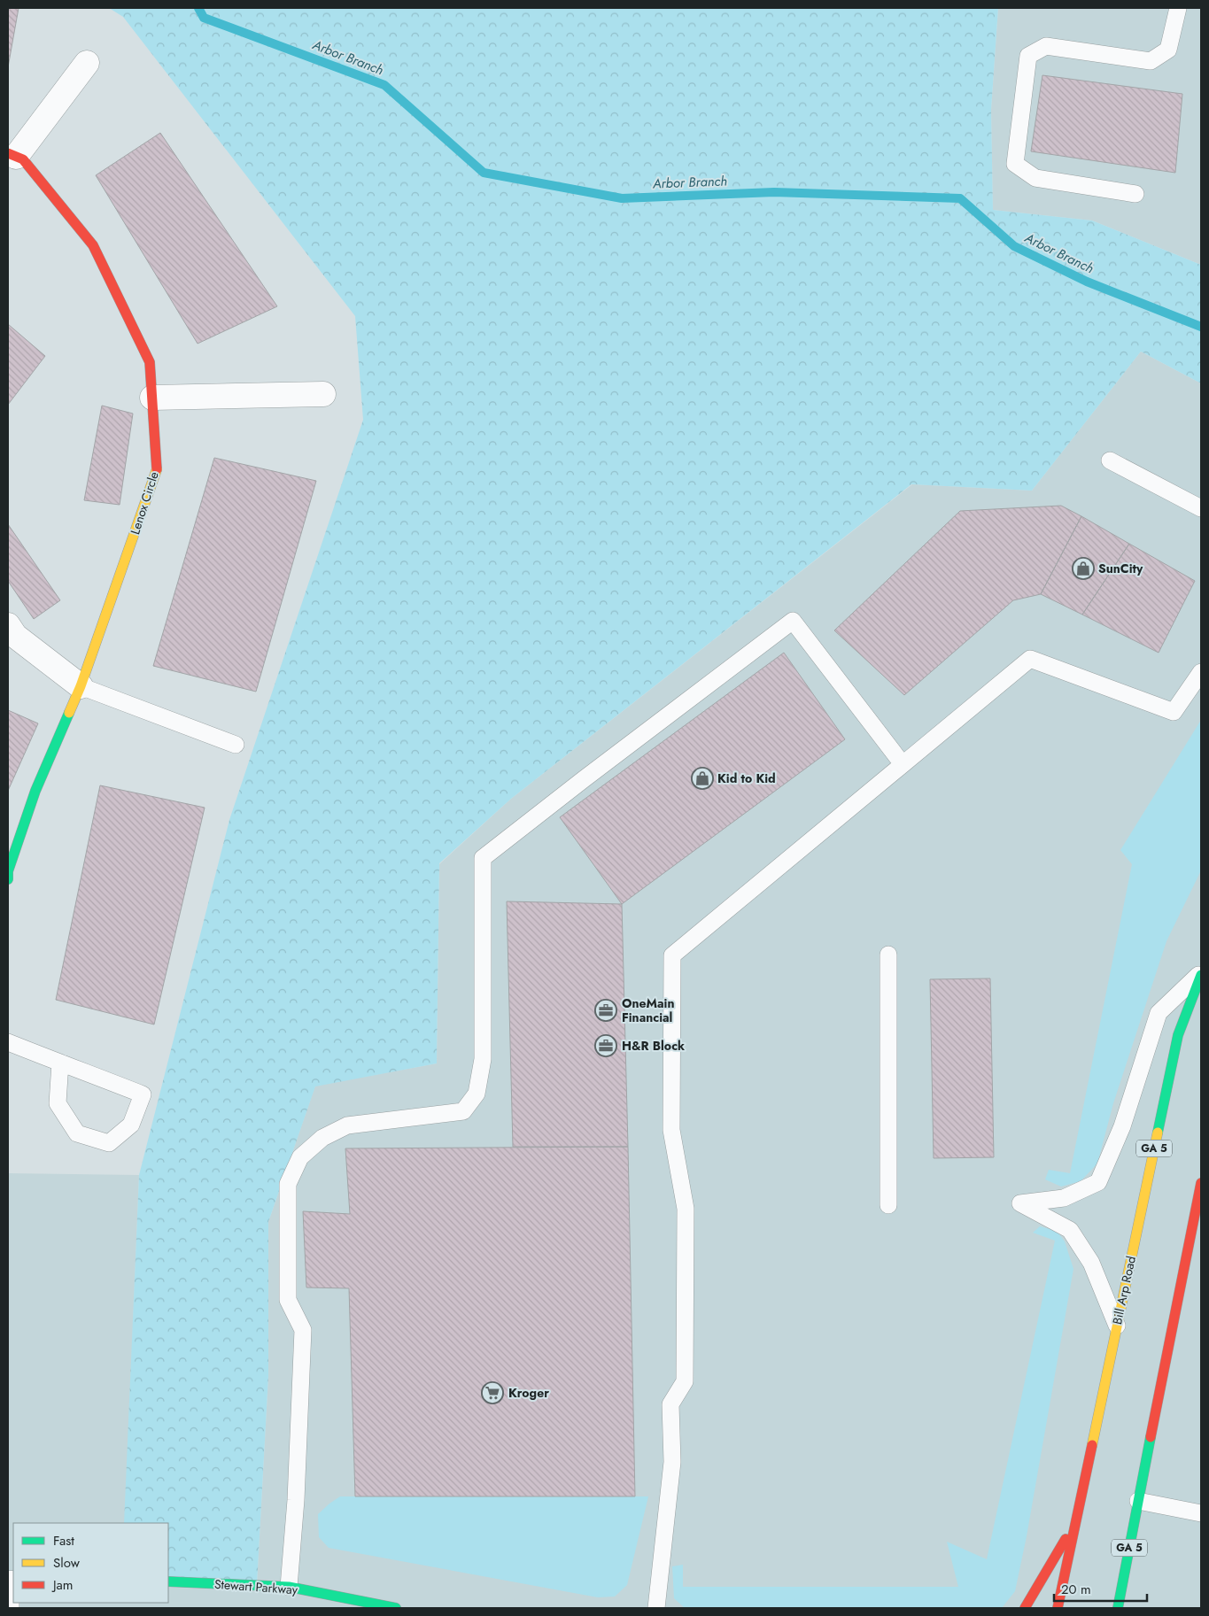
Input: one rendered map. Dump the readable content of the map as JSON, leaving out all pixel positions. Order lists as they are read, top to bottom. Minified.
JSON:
{"streets":{"main road":["Lenox Circle","GA 5","Bill Arp Road","Stewart Parkway"]},"water":["Arbor Branch"],"places":{"shop":["SunCity","Kid to Kid"],"office":["OneMain Financial","H&R Block"],"supermarket":["Kroger"]},"legend":["Fast","Slow","Jam"],"scale_bar":"20 m"}
